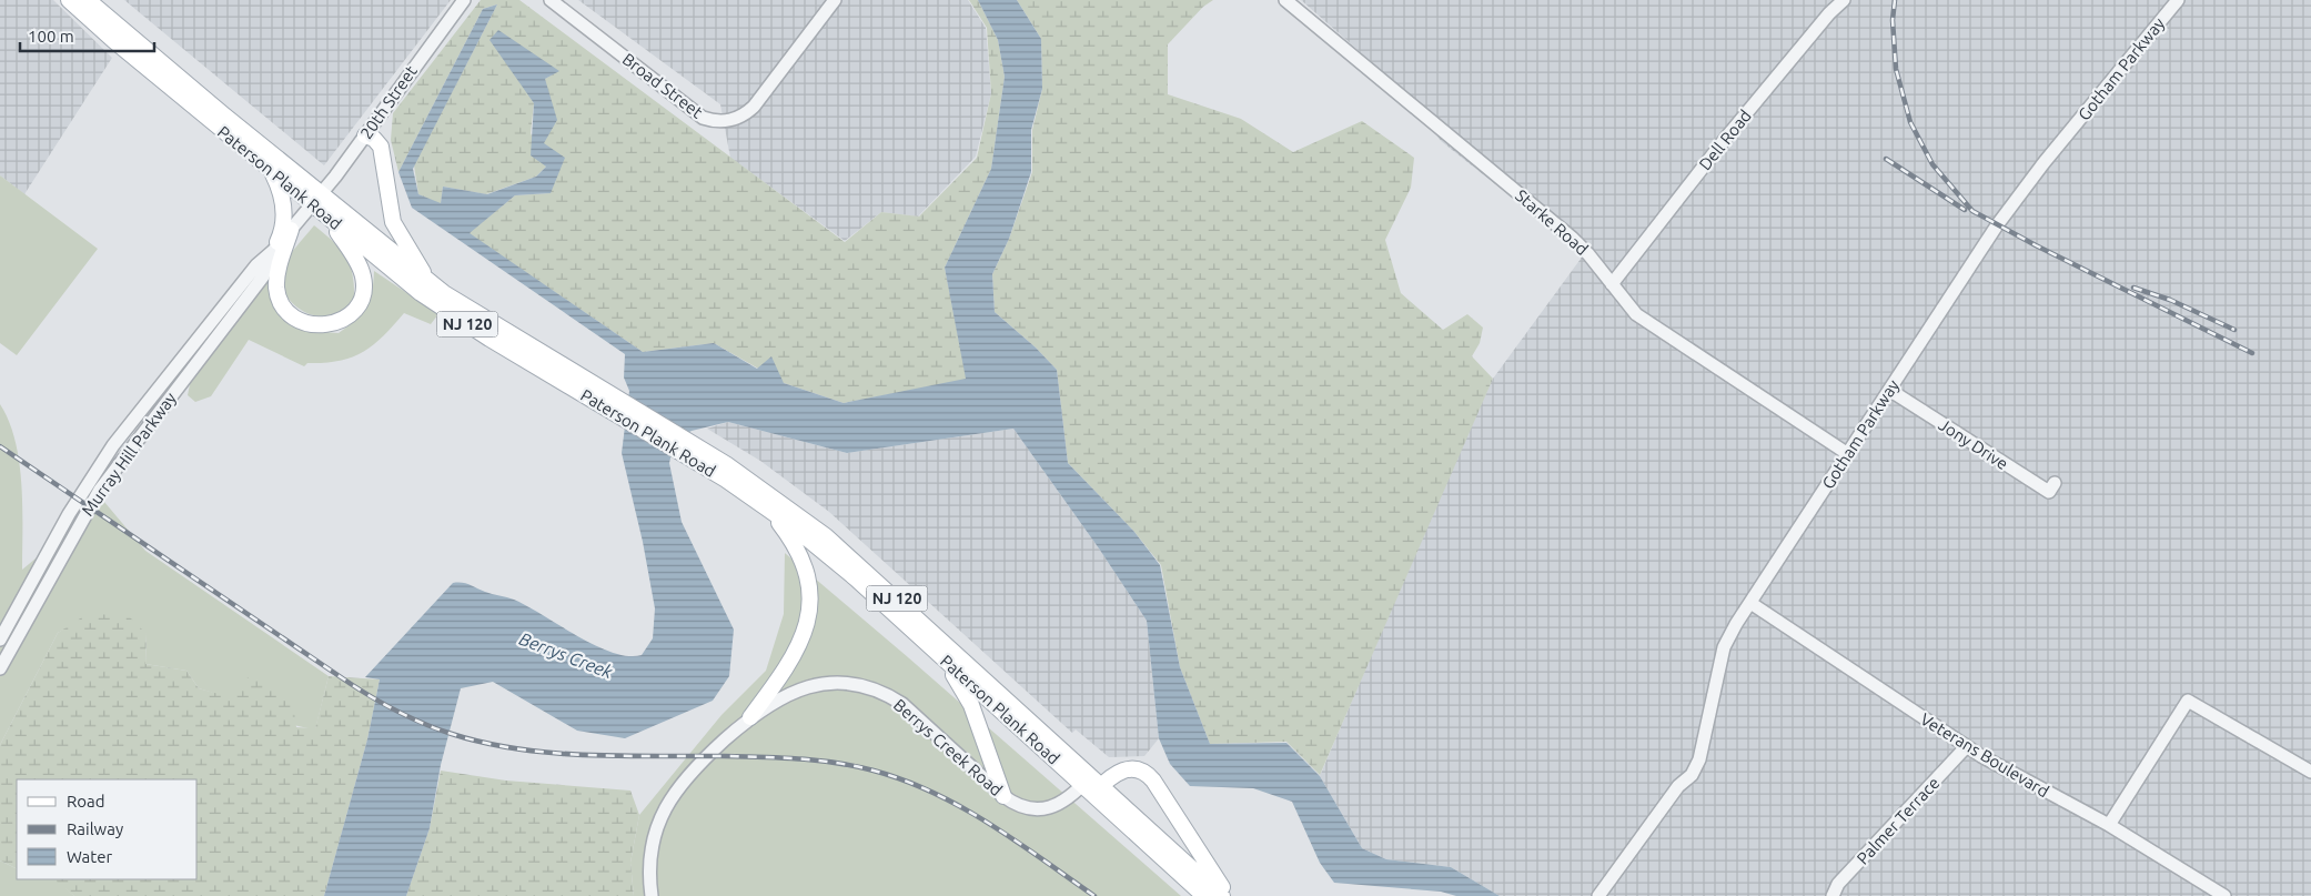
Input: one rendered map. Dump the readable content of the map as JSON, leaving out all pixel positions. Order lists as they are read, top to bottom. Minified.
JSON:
{"streets":{"main road":["Paterson Plank Road","NJ 120"],"street":["Gotham Parkway","Broad Street","20th Street","Dell Road","Starke Road","Jony Drive","Murray Hill Parkway","Berrys Creek Road","Veterans Boulevard","Palmer Terrace"]},"crossings":[["Gotham Parkway","Starke Road"],["Gotham Parkway","Jony Drive"],["Gotham Parkway","Veterans Boulevard"],["20th Street","Paterson Plank Road"],["20th Street","Murray Hill Parkway"],["Dell Road","Starke Road"],["Paterson Plank Road","Murray Hill Parkway"],["Paterson Plank Road","Berrys Creek Road"],["Veterans Boulevard","Palmer Terrace"]],"water":["Berrys Creek"],"legend":["Road","Railway","Water"],"scale_bar":"100 m"}
